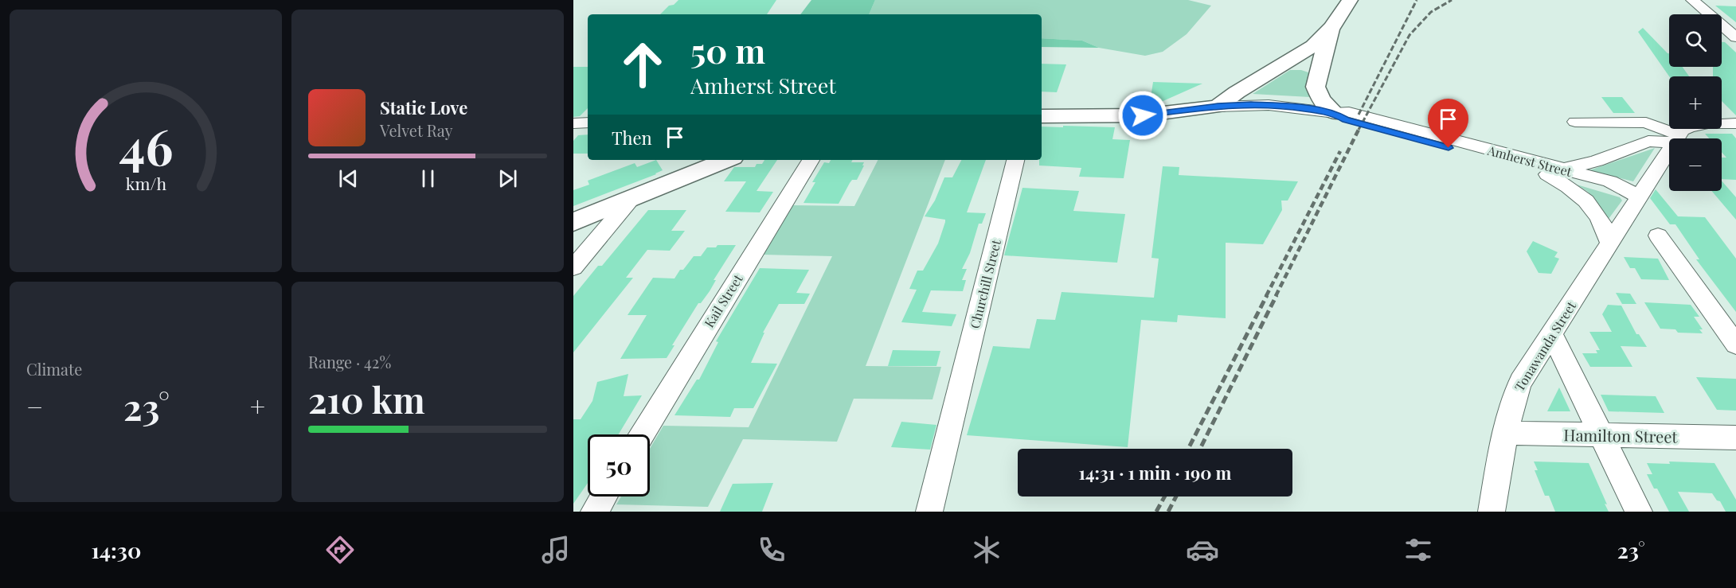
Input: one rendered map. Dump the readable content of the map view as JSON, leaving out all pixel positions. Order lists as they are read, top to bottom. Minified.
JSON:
{"streets":{"street":["Amherst Street","Churchill Street","Kail Street","Tonawanda Street","Hamilton Street"]},"crossings":[["Amherst Street","Tonawanda Street"],["Tonawanda Street","Hamilton Street"]],"page":{"map_buttons":["+","−"],"turn":["50 m","Amherst Street"],"song":["Static Love","Velvet Ray"],"then":"Then","tile":["Climate",["Range · 42%","210 km"]],"heat":["−","23°","+"],"limit":"50","trip":"14:31 · 1 min · 190 m","tabs":["14:30","23°"],"gauge":["46","km/h"]}}
